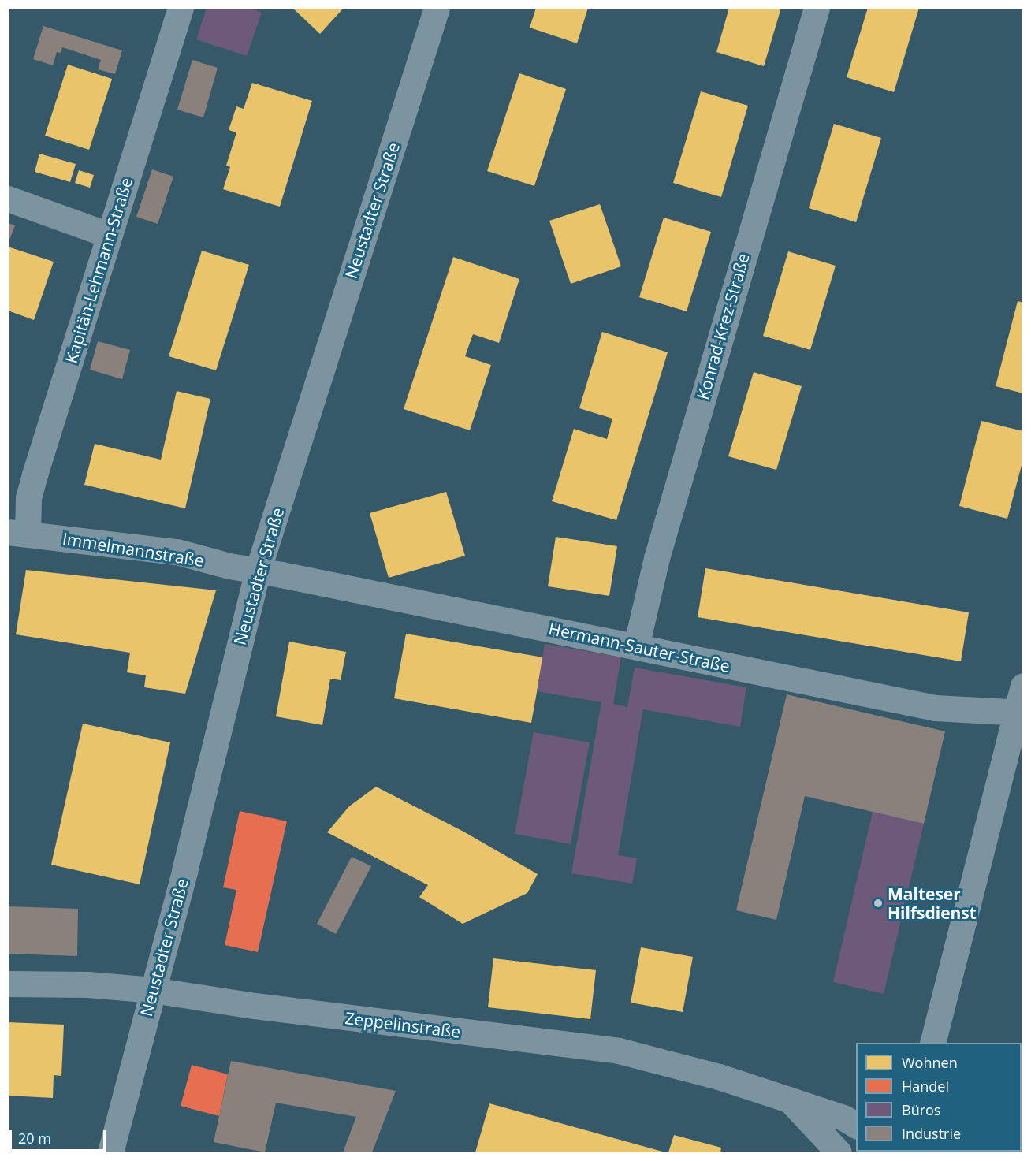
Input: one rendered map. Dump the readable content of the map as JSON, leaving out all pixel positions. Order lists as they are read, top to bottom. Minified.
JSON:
{"streets":{"street":["Neustadter Straße","Kapitän-Lehmann-Straße","Konrad-Krez-Straße","Immelmannstraße","Hermann-Sauter-Straße","Zeppelinstraße"]},"crossings":[["Neustadter Straße","Immelmannstraße"],["Neustadter Straße","Hermann-Sauter-Straße"],["Neustadter Straße","Zeppelinstraße"],["Kapitän-Lehmann-Straße","Immelmannstraße"],["Konrad-Krez-Straße","Hermann-Sauter-Straße"],["Immelmannstraße","Hermann-Sauter-Straße"]],"places":["Malteser Hilfsdienst"],"legend":["Wohnen","Handel","Büros","Industrie"],"scale_bar":"20 m"}
